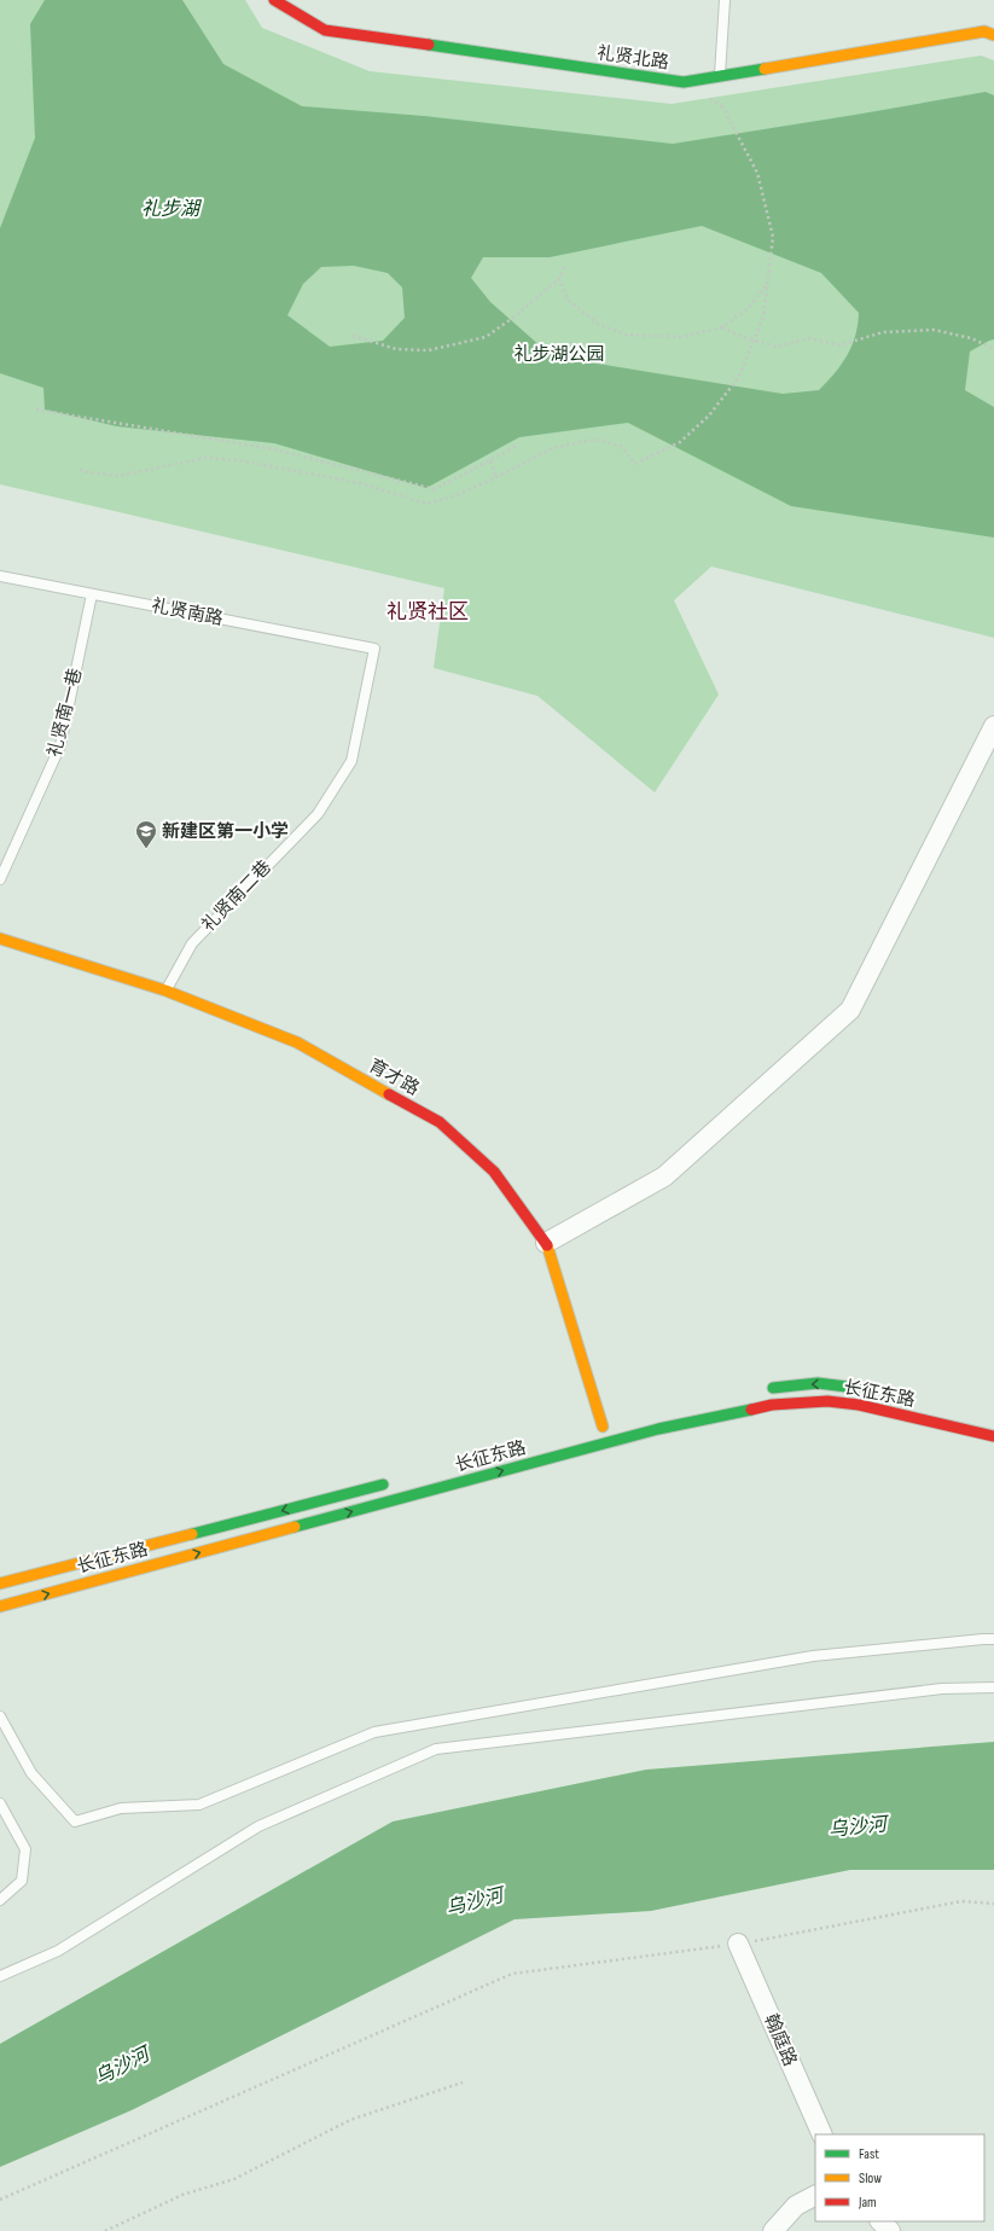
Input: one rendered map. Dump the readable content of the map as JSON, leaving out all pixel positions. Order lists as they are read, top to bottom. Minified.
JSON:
{"streets":{"street":["礼贤北路","育才路","长征东路","翰庭路"],"lane":["礼贤南路","礼贤南一巷","礼贤南二巷"]},"crossings":[["礼贤南路","礼贤南一巷"],["礼贤南路","礼贤南二巷"],["礼贤南二巷","育才路"]],"districts":["礼贤社区"],"water":["礼步湖","乌沙河"],"parks":["礼步湖公园"],"places":{"school or university":["新建区第一小学"]},"legend":["Fast","Slow","Jam"]}
